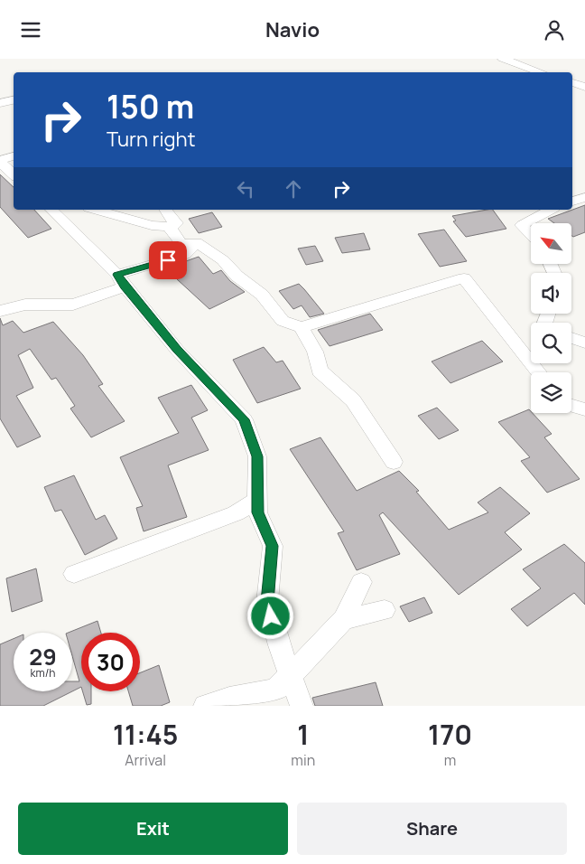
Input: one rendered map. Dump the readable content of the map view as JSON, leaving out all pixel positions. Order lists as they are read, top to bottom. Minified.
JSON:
{"north":"top left","page":{"header":"Navio","turn":["150 m","Turn right"],"speed":"29 km/h","limit":"30","eta":["11:45","Arrival","1","min","170","m"],"buttons":["Exit","Share"]}}
